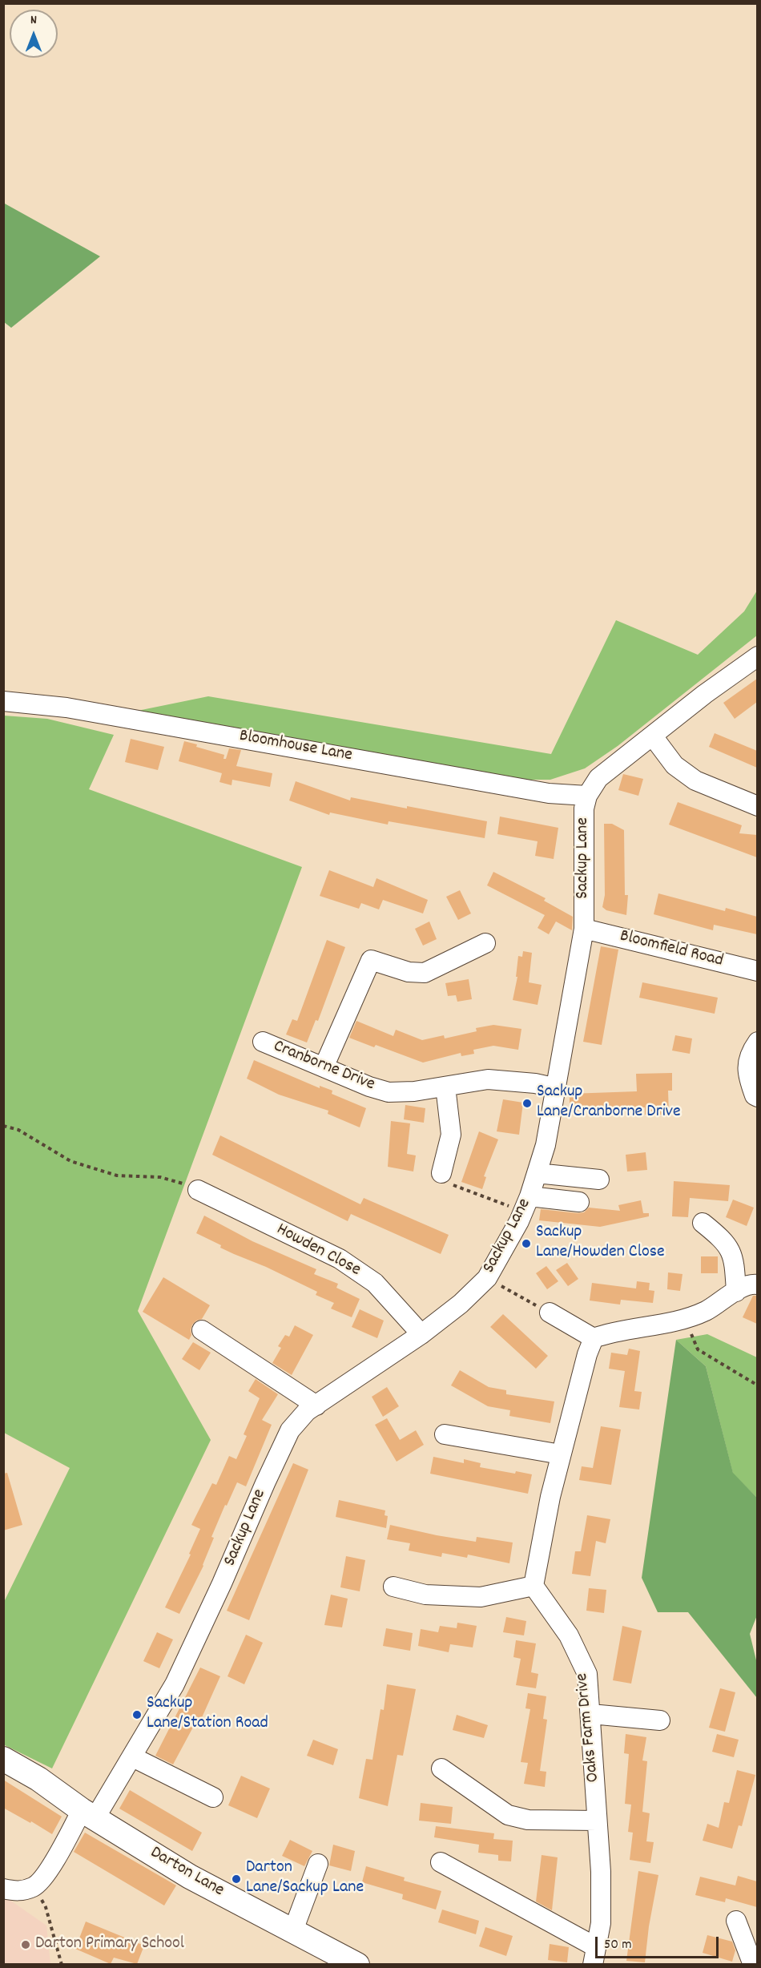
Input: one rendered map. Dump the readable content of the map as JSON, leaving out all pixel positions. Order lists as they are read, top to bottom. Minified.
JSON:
{"streets":{"main road":["Darton Lane"],"street":["Bloomhouse Lane","Sackup Lane","Bloomfield Road","Cranborne Drive","Howden Close","Oaks Farm Drive"]},"crossings":[["Bloomhouse Lane","Sackup Lane"],["Sackup Lane","Bloomfield Road"],["Sackup Lane","Cranborne Drive"],["Sackup Lane","Howden Close"],["Sackup Lane","Darton Lane"]],"places":["Sackup Lane/Cranborne Drive","Sackup Lane/Howden Close","Sackup Lane/Station Road","Darton Lane/Sackup Lane","Darton Primary School"],"scale_bar":"50 m","north":"top"}
